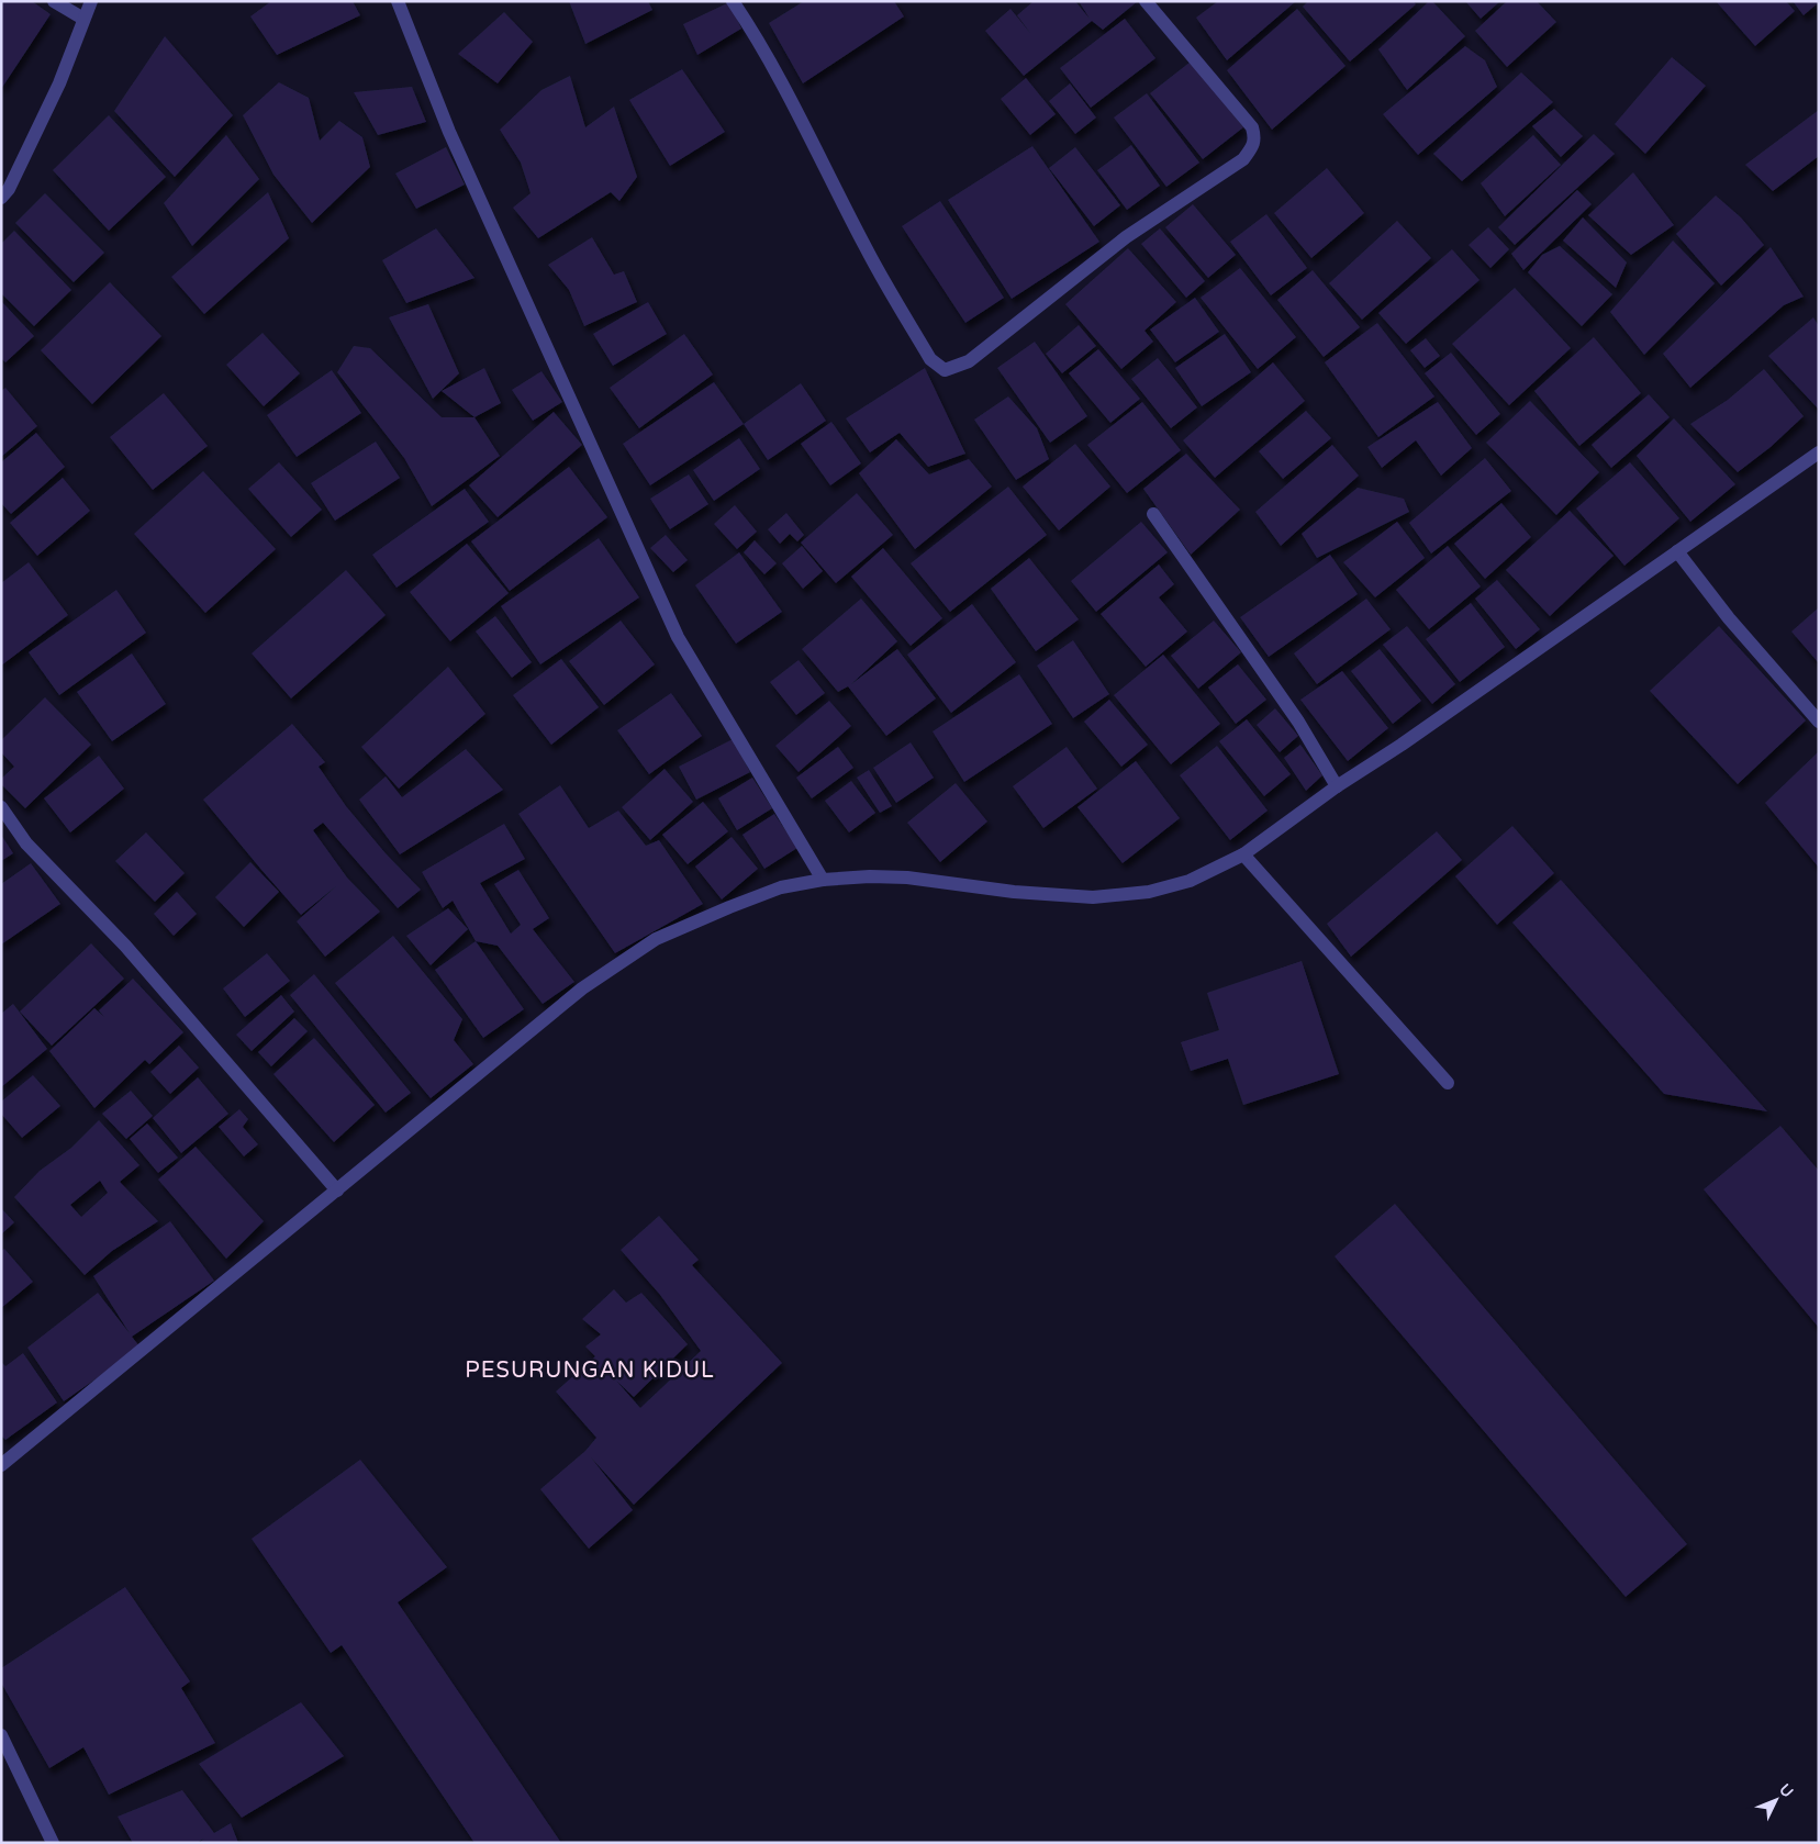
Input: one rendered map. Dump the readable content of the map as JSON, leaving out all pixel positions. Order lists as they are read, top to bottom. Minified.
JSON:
{"districts":["PESURUNGAN KIDUL"],"north":"top right"}
